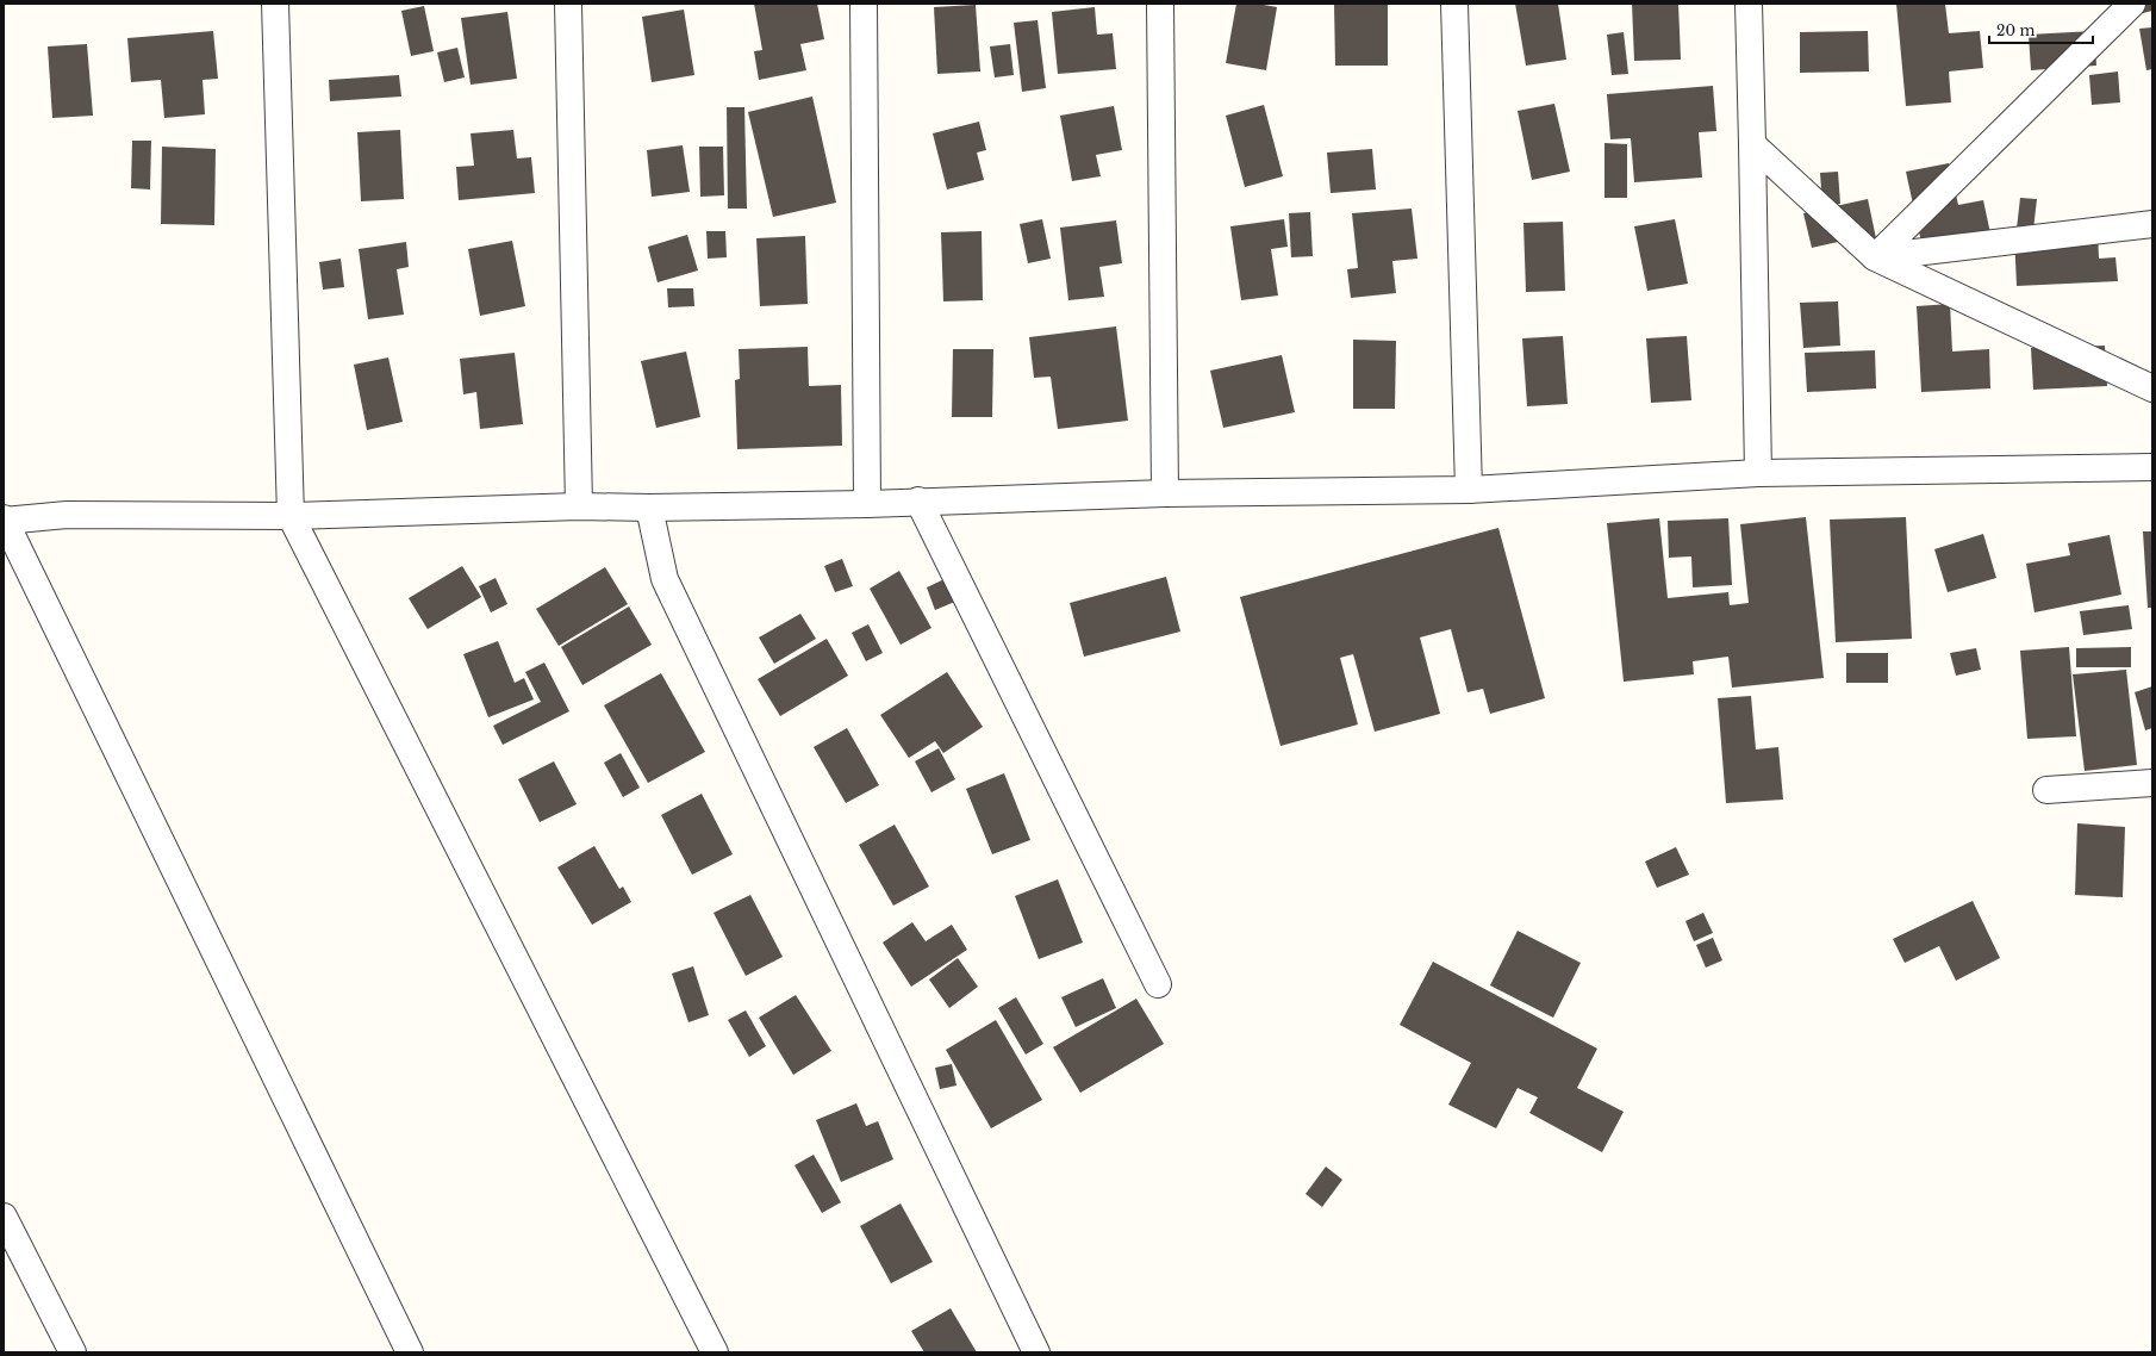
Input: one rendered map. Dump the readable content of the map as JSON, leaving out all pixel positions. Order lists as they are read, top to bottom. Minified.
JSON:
{"scale_bar":"20 m"}
